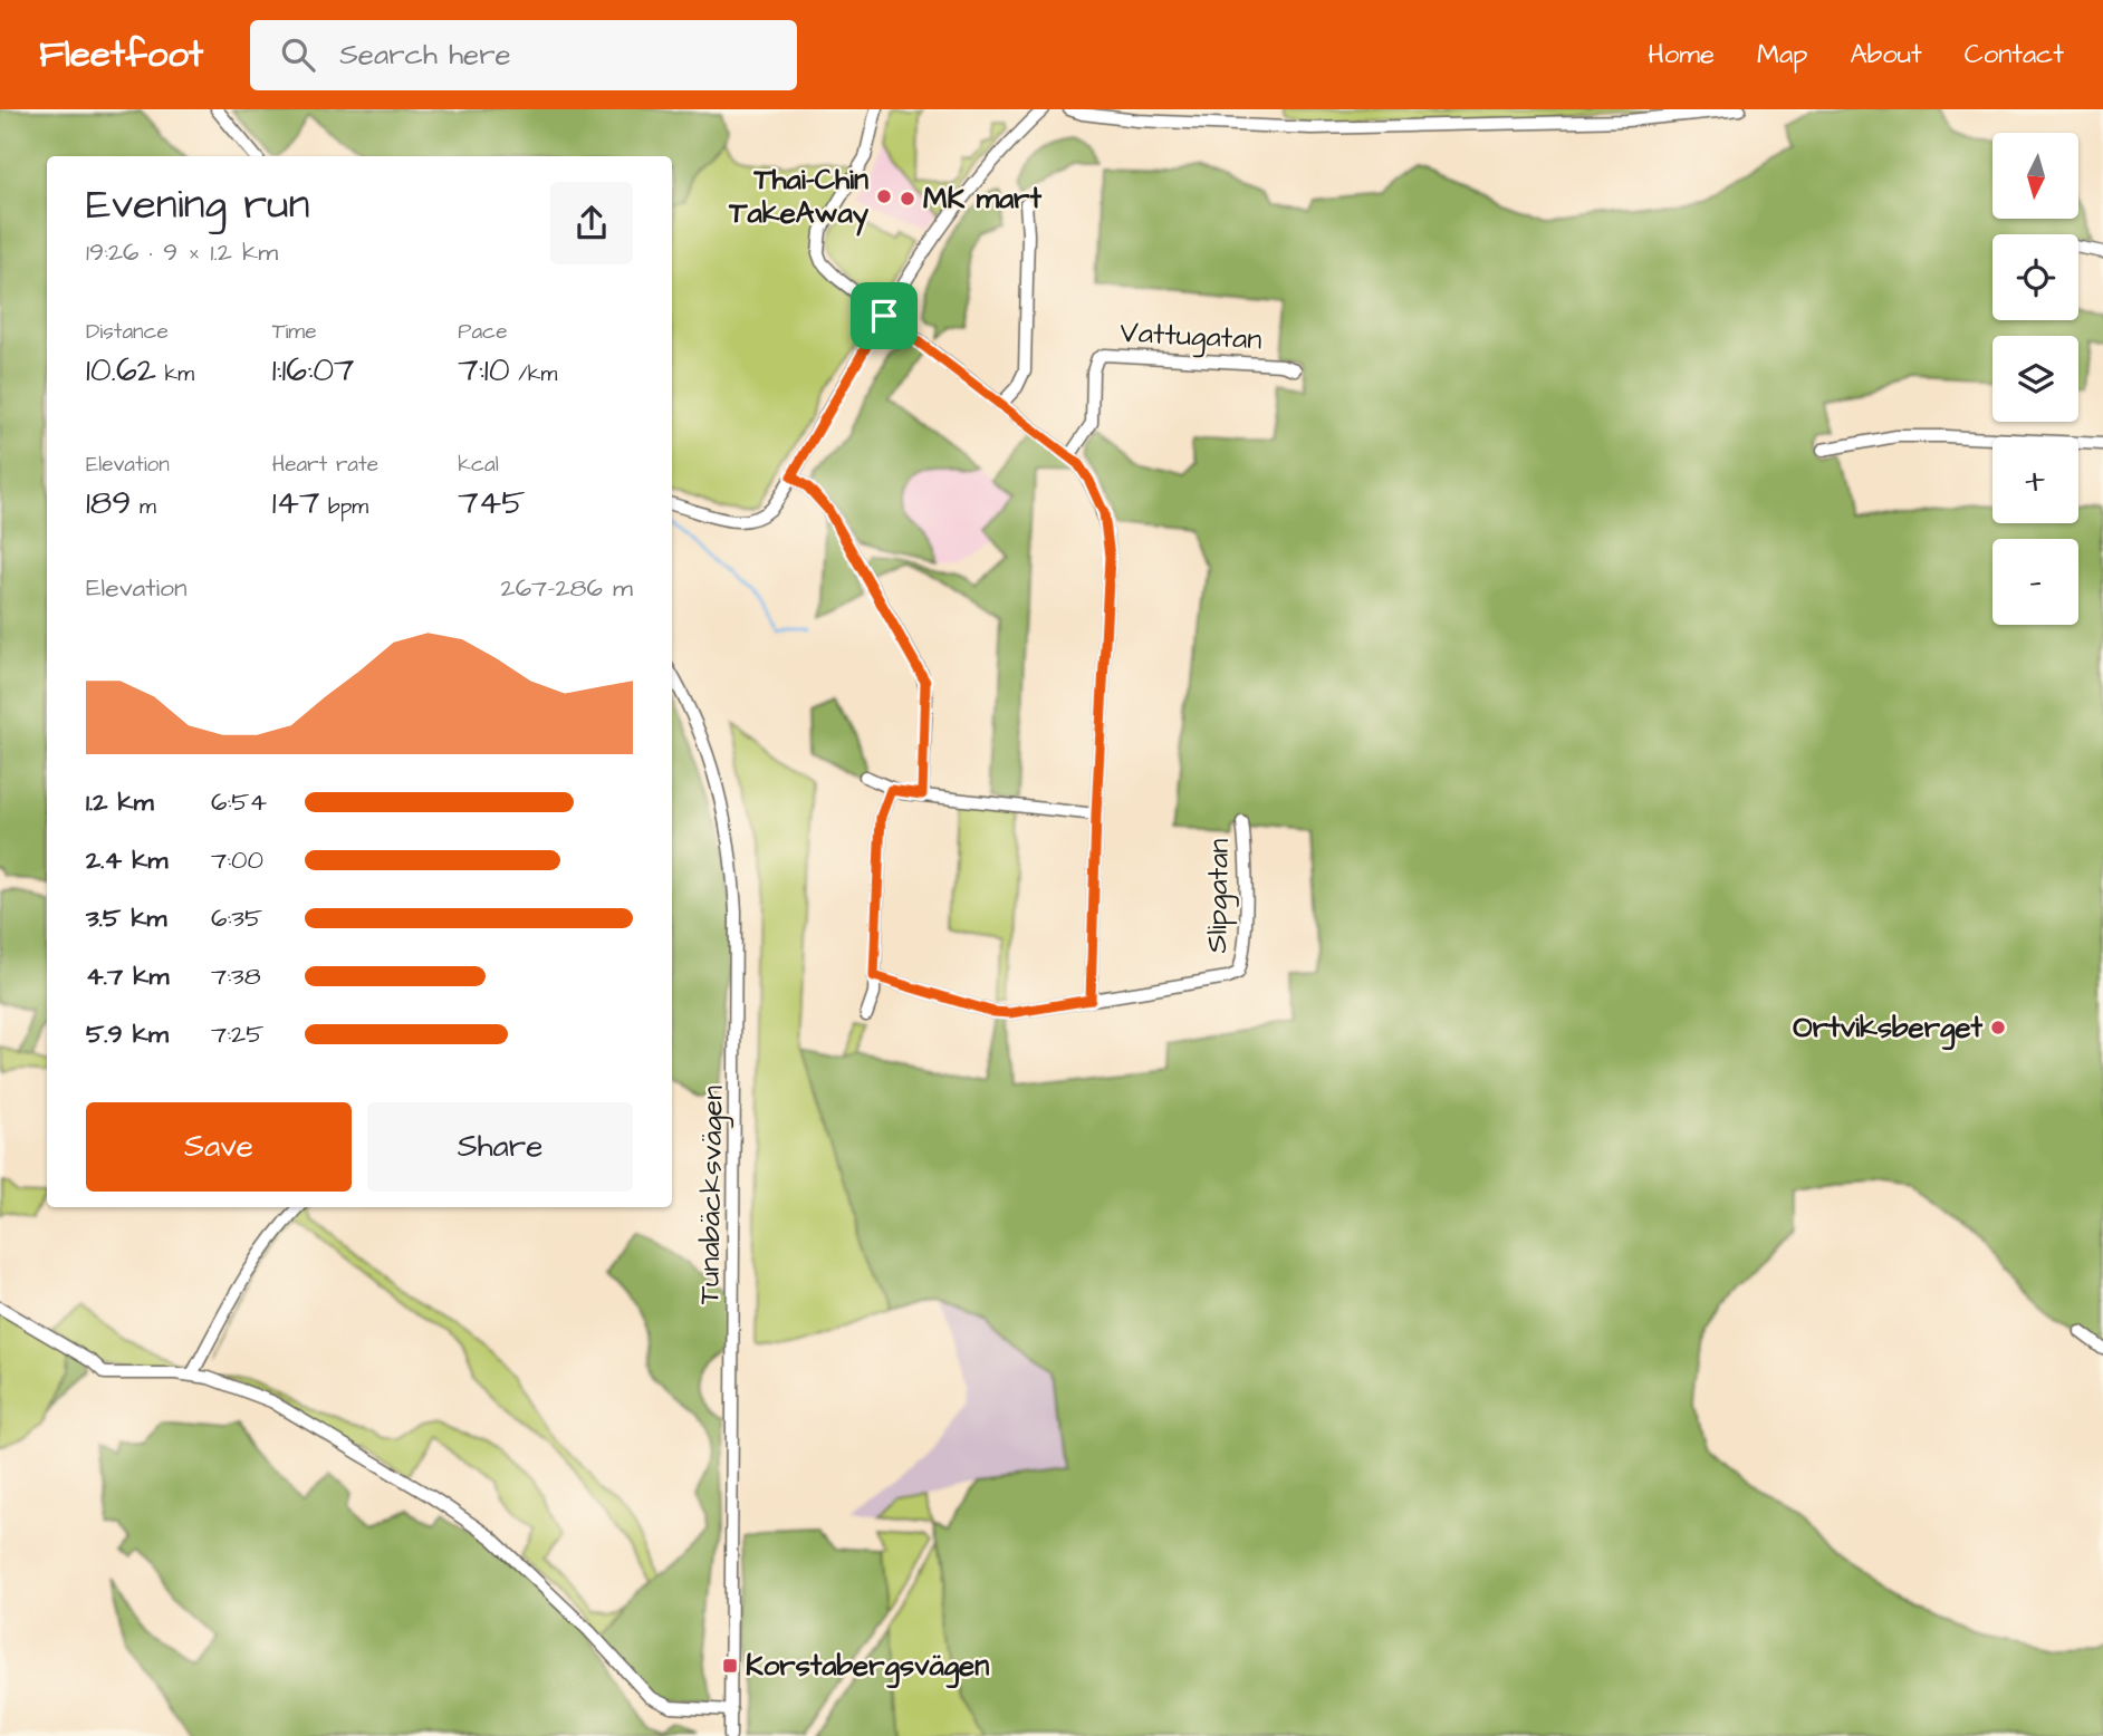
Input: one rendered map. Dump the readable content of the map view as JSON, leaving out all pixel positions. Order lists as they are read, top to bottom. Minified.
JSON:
{"streets":{"street":["Vattugatan","Slipgatan","Tunabäcksvägen"]},"places":{"other":["Thai-Chin TakeAway","MK mart","Ortviksberget"],"transit":["Korstabergsvägen"]},"north":"bottom","page":{"header":"Fleetfoot","search":"Search here","nav":["Home","Map","About","Contact"],"map_buttons":["+","−"],"heading":["Evening run","19:26 · 9 × 1.2 km"],"stats":[["Distance","10.62 km"],["Time","1:16:07"],["Pace","7:10 /km"],["Elevation","189 m"],["Heart rate","147 bpm"],["kcal","745"]],"chart":["Elevation","267–286 m"],"list":[{"name":"1.2 km","note":"6:54"},{"name":"2.4 km","note":"7:00"},{"name":"3.5 km","note":"6:35"},{"name":"4.7 km","note":"7:38"},{"name":"5.9 km","note":"7:25"}],"buttons":["Save","Share"]}}
